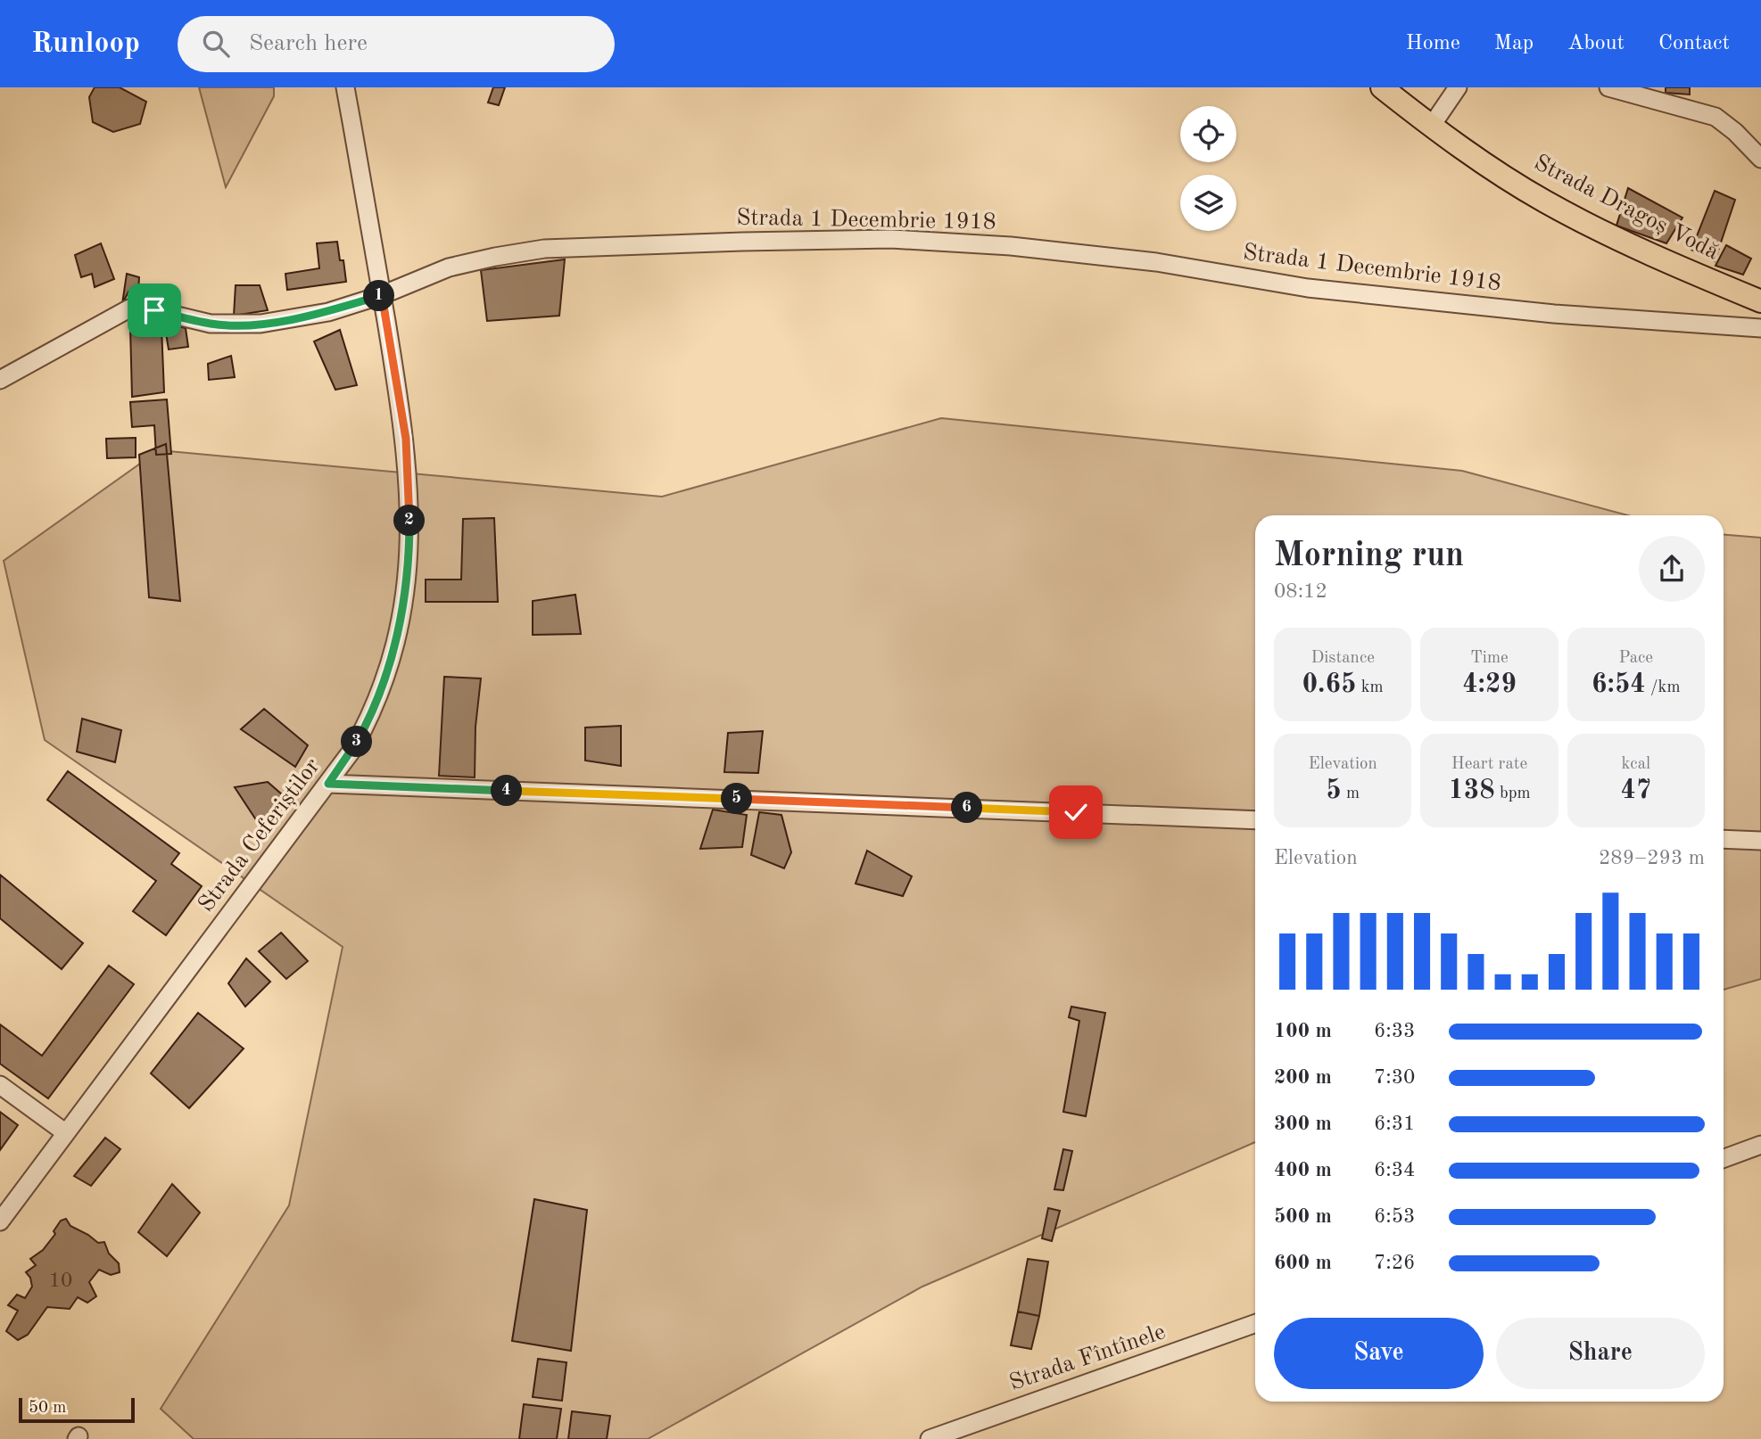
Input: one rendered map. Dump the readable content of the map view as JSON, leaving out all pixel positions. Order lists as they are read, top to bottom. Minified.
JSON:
{"streets":{"main road":["Strada Dragoș Vodă"],"street":["Strada 1 Decembrie 1918","Strada Ceferiștilor","Strada Fîntînele"]},"crossings":[["Strada 1 Decembrie 1918","Strada Ceferiștilor"]],"house_numbers":["10"],"scale_bar":"50 m","page":{"header":"Runloop","search":"Search here","nav":["Home","Map","About","Contact"],"pins":["1","2","3","4","5","6"],"heading":["Morning run","08:12"],"stats":[["Distance","0.65 km"],["Time","4:29"],["Pace","6:54 /km"],["Elevation","5 m"],["Heart rate","138 bpm"],["kcal","47"]],"chart":["Elevation","289–293 m"],"list":[{"name":"100 m","note":"6:33"},{"name":"200 m","note":"7:30"},{"name":"300 m","note":"6:31"},{"name":"400 m","note":"6:34"},{"name":"500 m","note":"6:53"},{"name":"600 m","note":"7:26"}],"buttons":["Save","Share"],"scale":"50 m"}}
